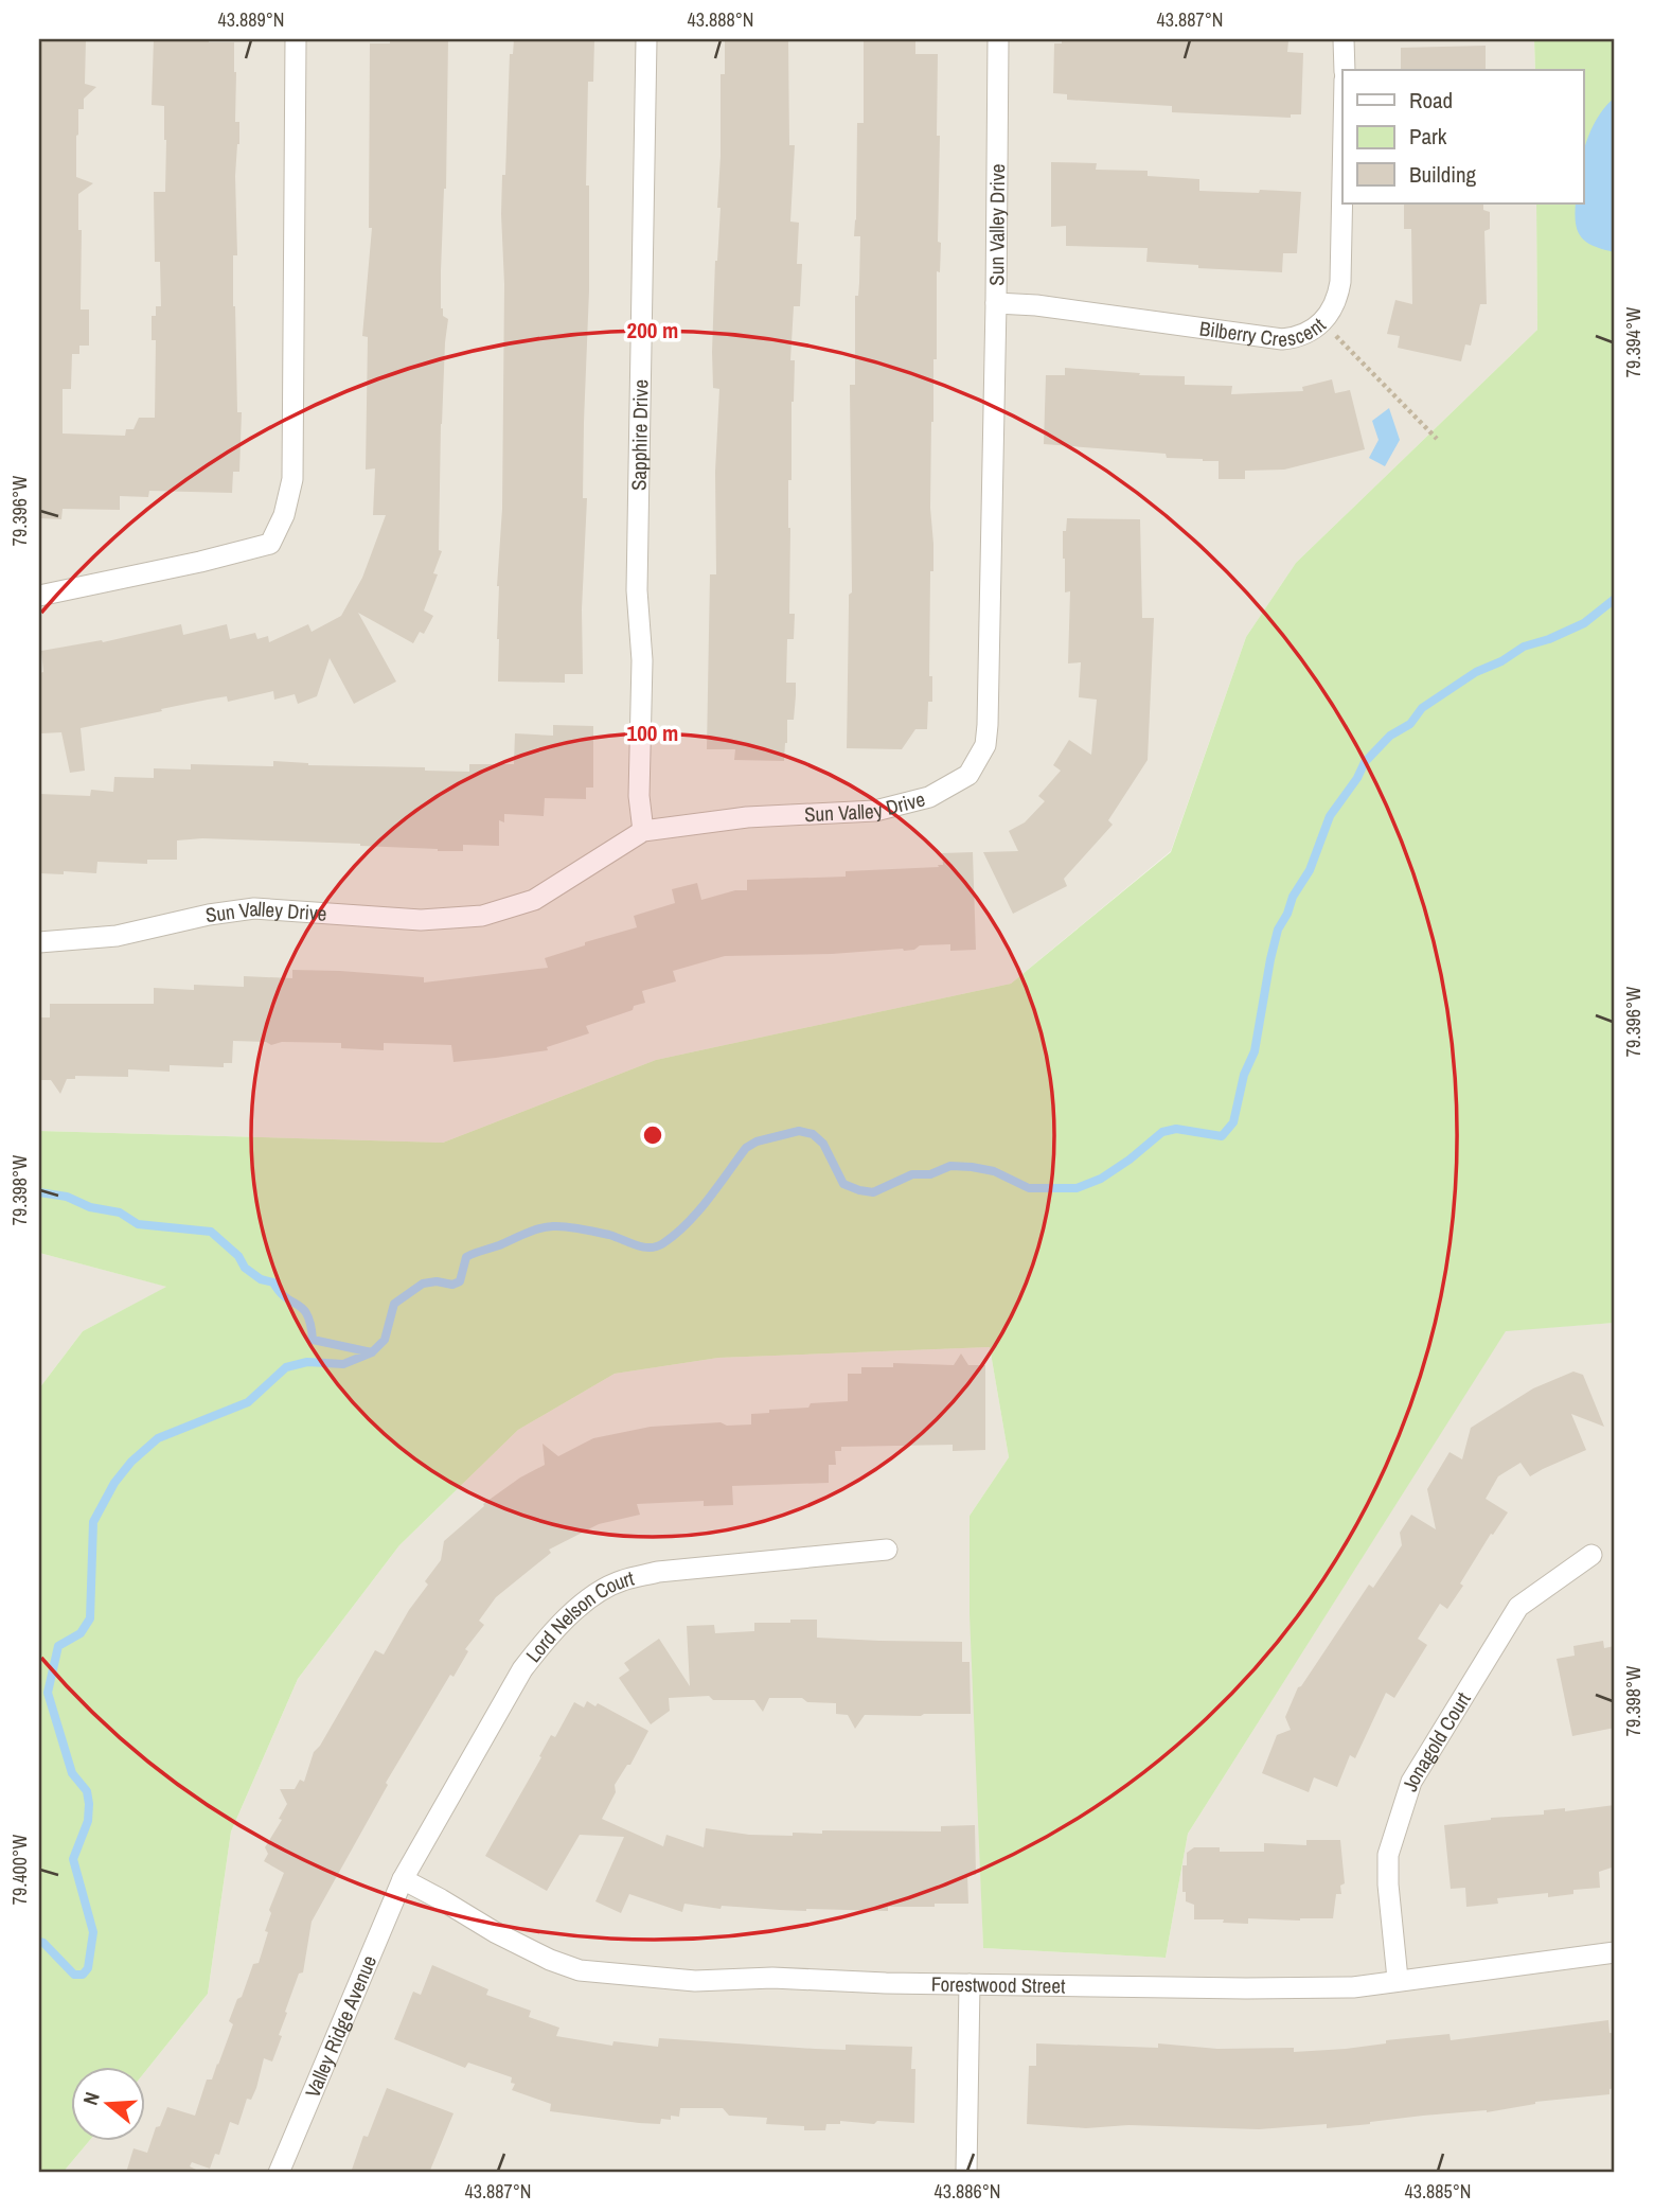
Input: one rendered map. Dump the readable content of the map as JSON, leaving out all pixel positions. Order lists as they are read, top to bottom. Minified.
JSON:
{"streets":{"street":["Sun Valley Drive","Bilberry Crescent","Sapphire Drive","Lord Nelson Court","Jonagold Court","Forestwood Street","Valley Ridge Avenue"]},"crossings":[["Sun Valley Drive","Bilberry Crescent"],["Sun Valley Drive","Sapphire Drive"],["Lord Nelson Court","Forestwood Street"],["Lord Nelson Court","Valley Ridge Avenue"],["Jonagold Court","Forestwood Street"],["Forestwood Street","Valley Ridge Avenue"]],"legend":["Road","Park","Building"],"north":"left","coordinates":["43.889°N","43.888°N","43.887°N","79.394°W","79.396°W","79.398°W","79.400°W","43.886°N","43.885°N"],"rings":["200 m","100 m"]}
